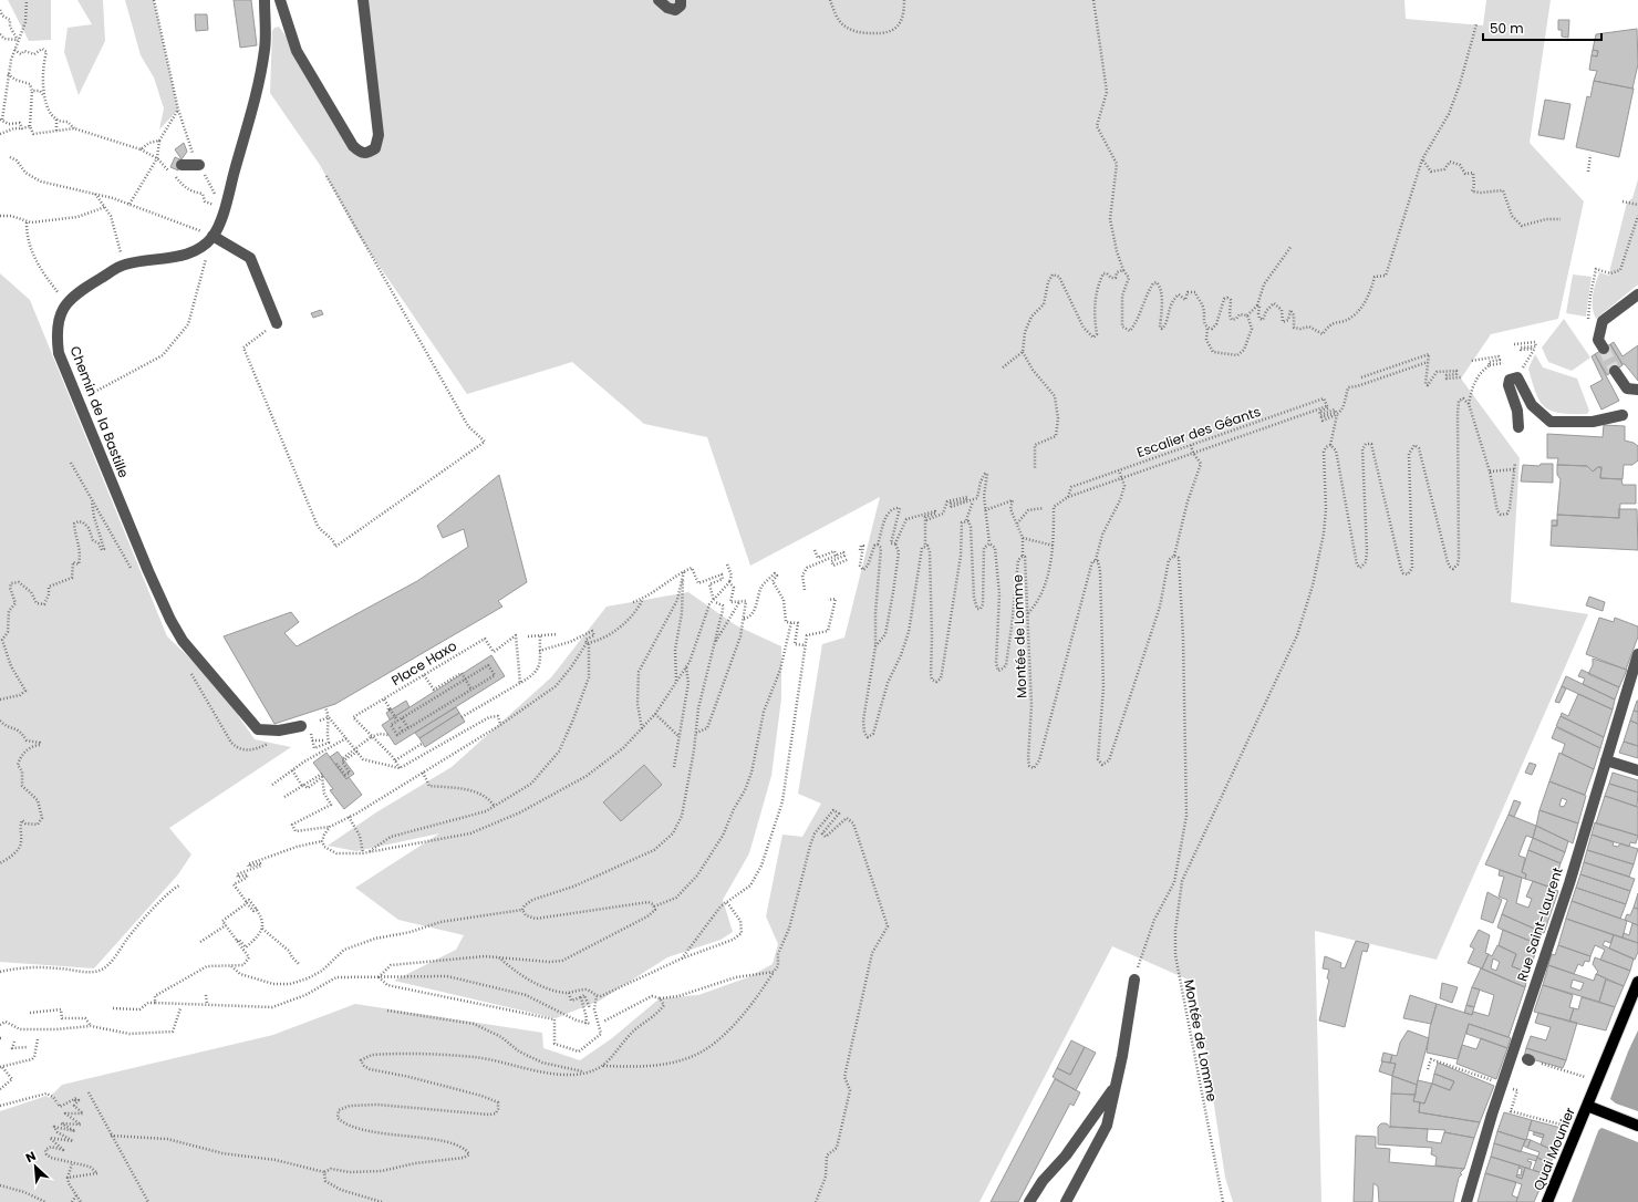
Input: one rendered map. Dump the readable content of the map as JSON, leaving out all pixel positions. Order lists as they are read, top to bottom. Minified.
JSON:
{"streets":{"main road":["Quai Mounier"],"street":["Chemin de la Bastille","Rue Saint-Laurent"],"path":["Escalier des Géants","Montée de Lomme","Place Haxo"]},"scale_bar":"50 m","north":"top left"}
